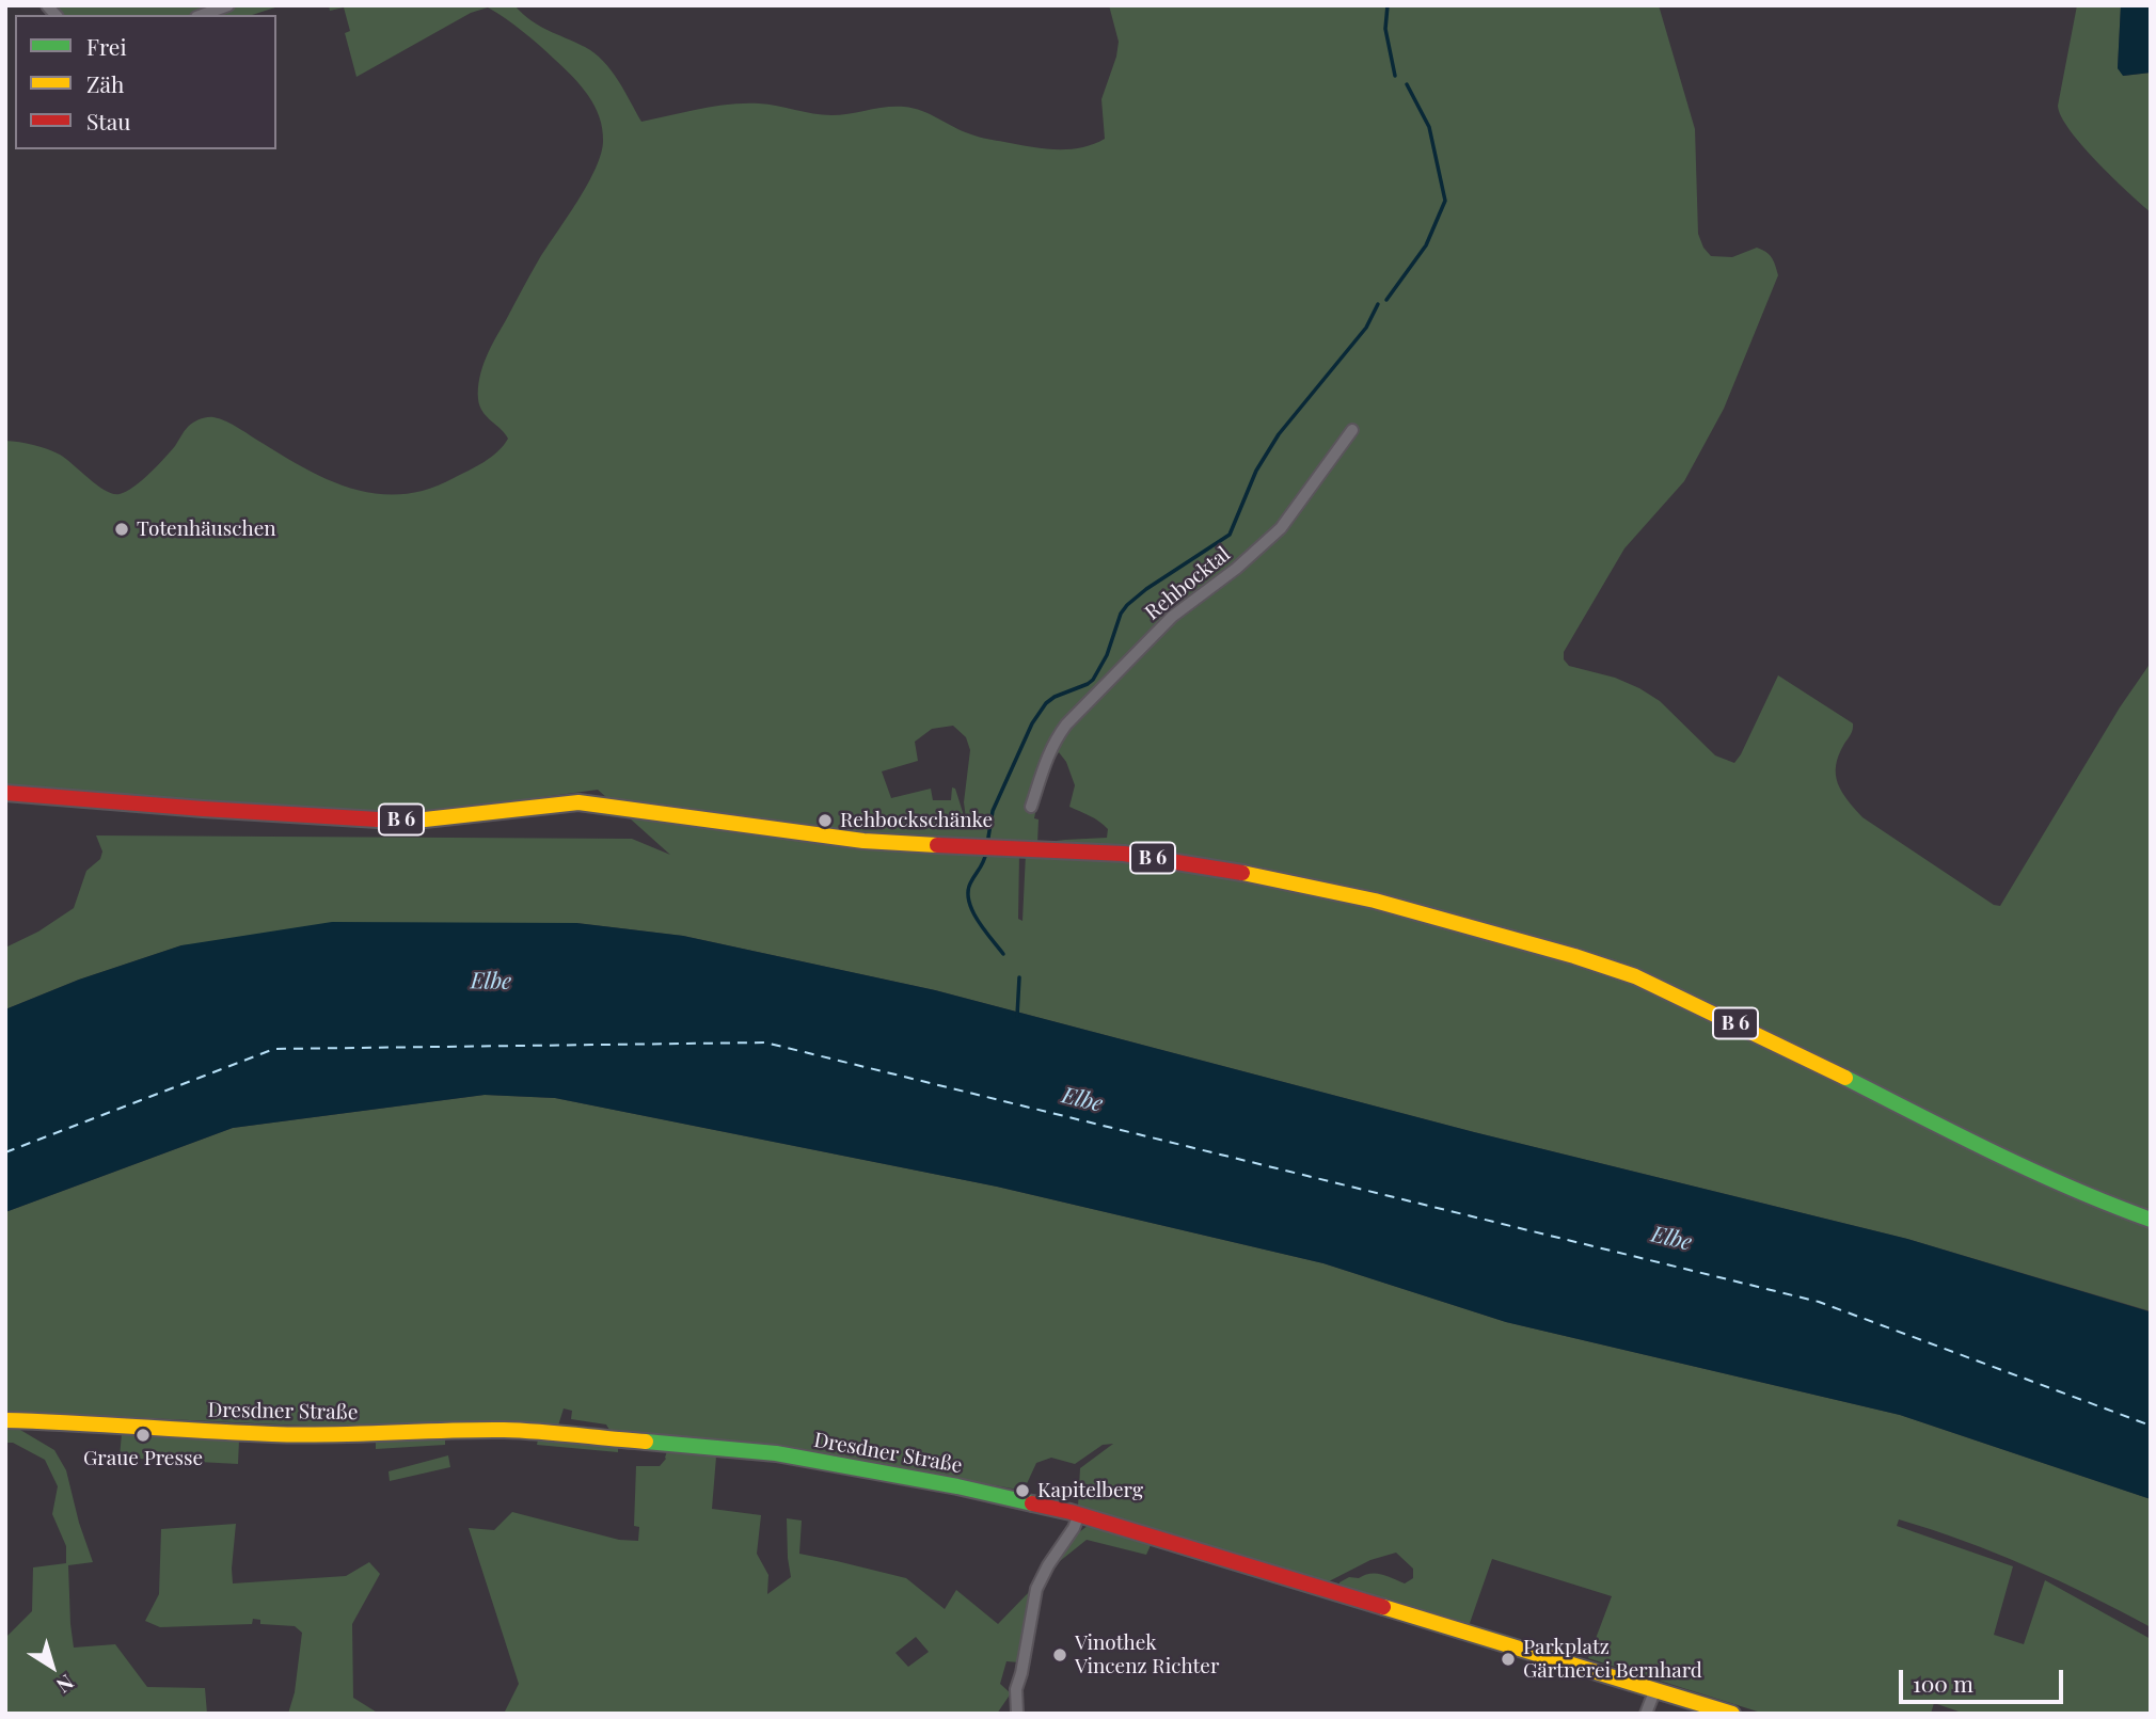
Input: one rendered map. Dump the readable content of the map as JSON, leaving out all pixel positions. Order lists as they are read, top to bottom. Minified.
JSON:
{"streets":{"main road":["B 6","Dresdner Straße"],"street":["Rehbocktal"]},"water":["Elbe"],"places":["Totenhäuschen","Rehbockschänke","Graue Presse","Kapitelberg","Vinothek Vincenz Richter","Parkplatz Gärtnerei Bernhard"],"legend":["Frei","Zäh","Stau"],"scale_bar":"100 m","north":"bottom right"}
